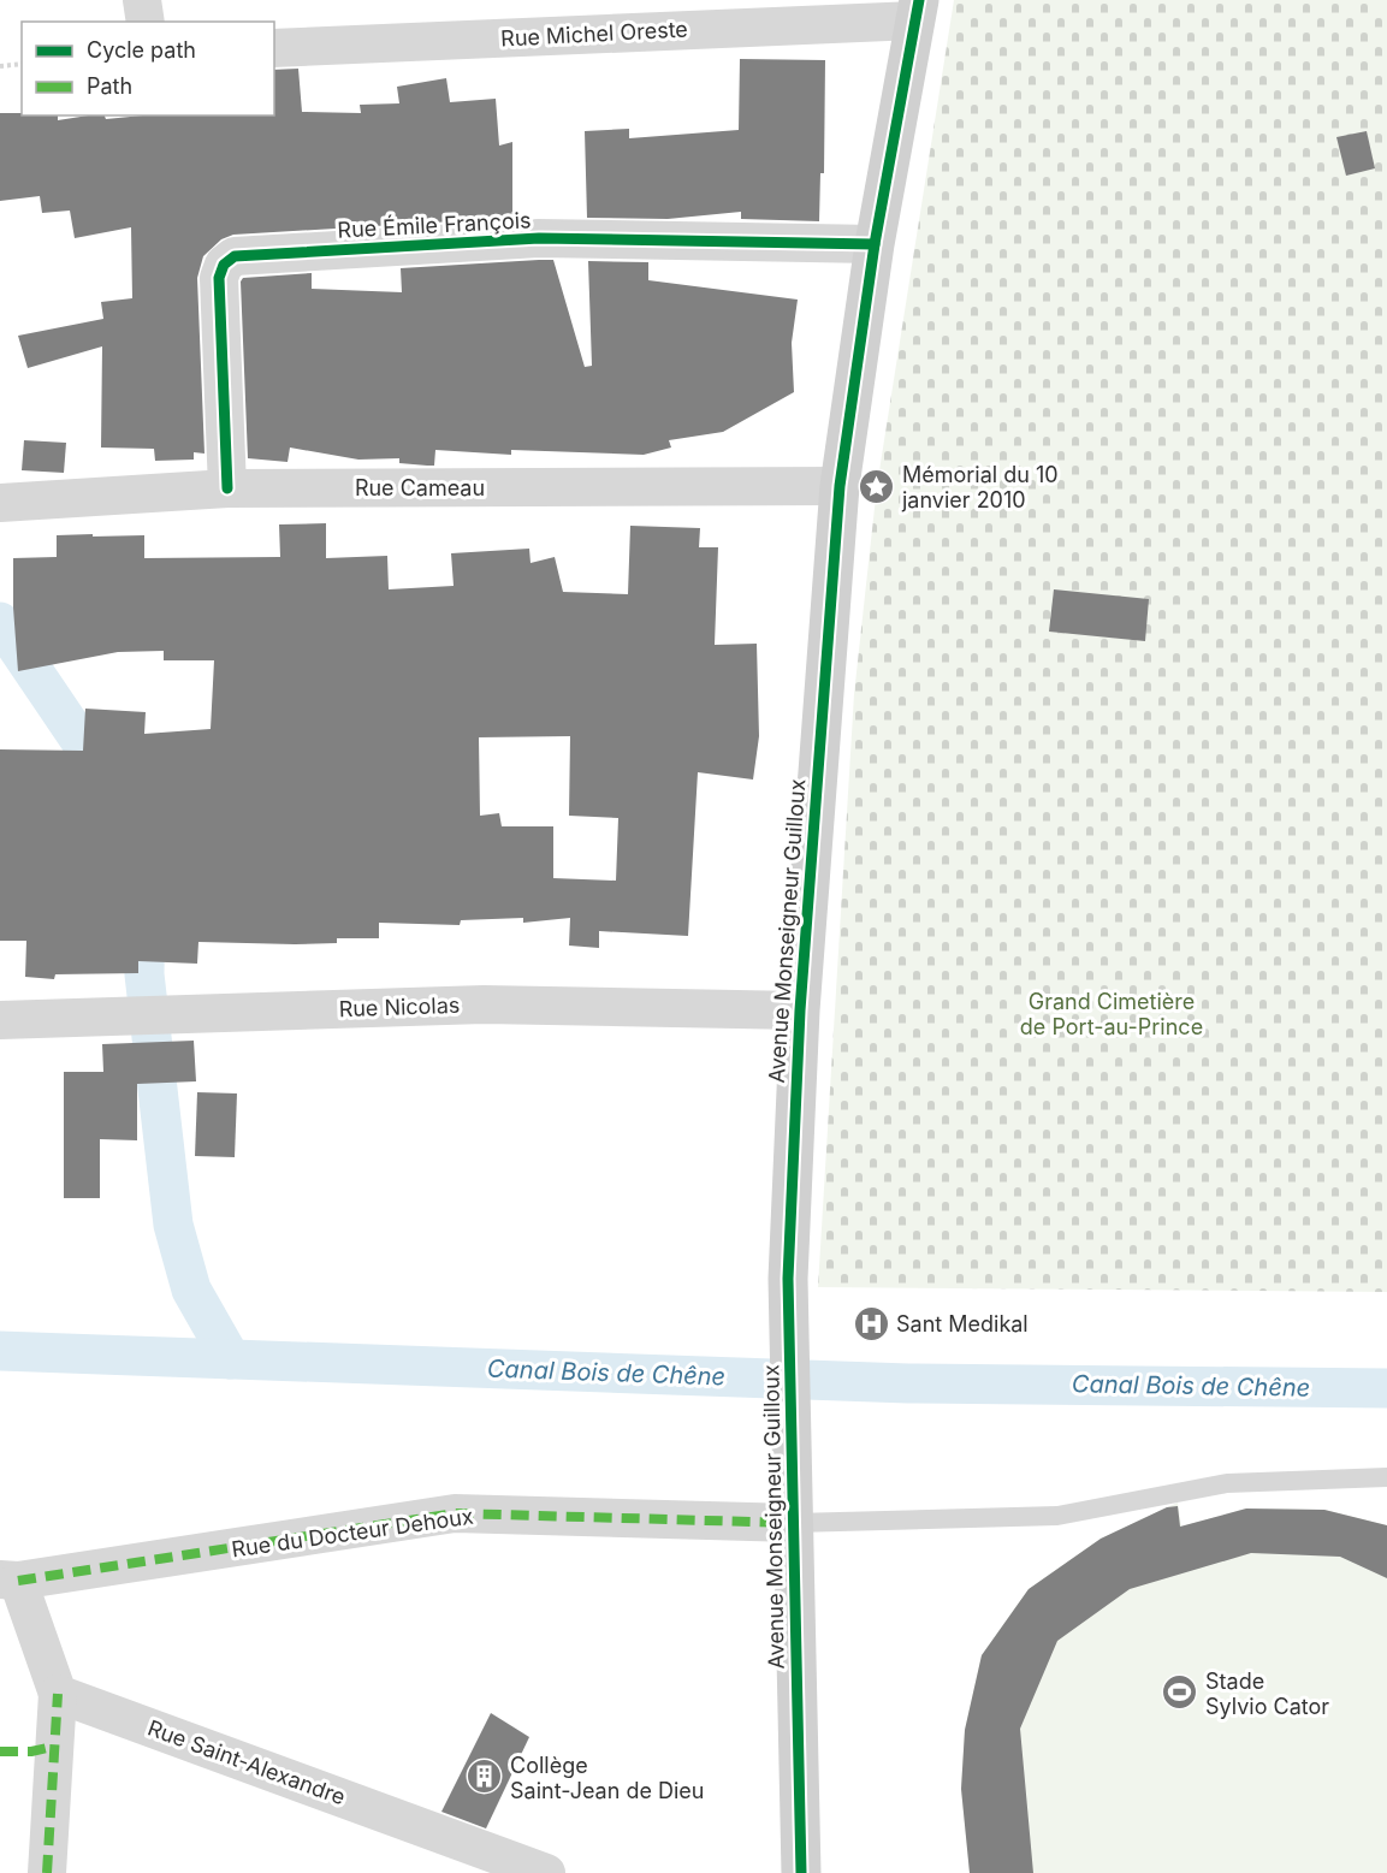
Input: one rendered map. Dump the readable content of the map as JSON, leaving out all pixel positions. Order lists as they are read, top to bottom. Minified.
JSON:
{"streets":{"street":["Rue Michel Oreste","Rue Émile François","Rue Cameau","Avenue Monseigneur Guilloux","Rue Nicolas","Rue du Docteur Dehoux","Rue Saint-Alexandre"]},"crossings":[["Rue Michel Oreste","Avenue Monseigneur Guilloux"],["Rue Émile François","Rue Cameau"],["Rue Émile François","Avenue Monseigneur Guilloux"],["Rue Cameau","Avenue Monseigneur Guilloux"],["Avenue Monseigneur Guilloux","Rue Nicolas"],["Avenue Monseigneur Guilloux","Rue du Docteur Dehoux"]],"water":["Canal Bois de Chêne"],"parks":["Grand Cimetière de Port-au-Prince"],"places":{"place":["Mémorial du 10 janvier 2010"],"hospital":["Sant Medikal"],"sports":["Stade Sylvio Cator"],"building":["Collège Saint-Jean de Dieu"]},"legend":["Cycle path","Path"]}
